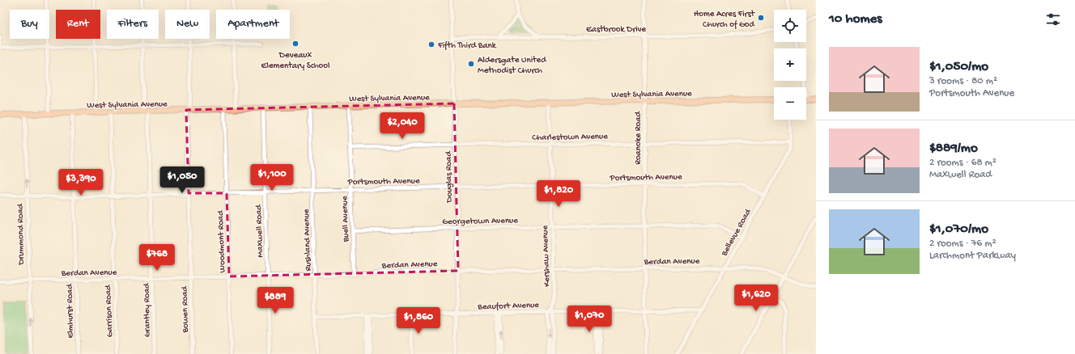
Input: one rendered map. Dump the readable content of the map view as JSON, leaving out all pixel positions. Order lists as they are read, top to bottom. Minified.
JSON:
{"streets":{"main road":["West Sylvania Avenue"],"street":["Eastbrook Drive","Charlestown Avenue","Roanoke Road","Portsmouth Avenue","Douglas Road","Buell Avenue","Georgetown Avenue","Maxwell Road","Bellevue Road","Drummond Road","Rushland Avenue","Woodmont Road","Kershaw Avenue","Berdan Avenue","Beaufort Avenue","Bowen Road","Grantley Road","Elmhurst Road","Garrison Road"]},"crossings":[["Eastbrook Drive","Roanoke Road"],["Eastbrook Drive","Douglas Road"],["West Sylvania Avenue","Roanoke Road"],["West Sylvania Avenue","Douglas Road"],["West Sylvania Avenue","Buell Avenue"],["West Sylvania Avenue","Maxwell Road"],["West Sylvania Avenue","Drummond Road"],["West Sylvania Avenue","Rushland Avenue"],["West Sylvania Avenue","Woodmont Road"],["West Sylvania Avenue","Kershaw Avenue"],["West Sylvania Avenue","Bowen Road"],["West Sylvania Avenue","Grantley Road"],["West Sylvania Avenue","Elmhurst Road"],["West Sylvania Avenue","Garrison Road"],["Charlestown Avenue","Roanoke Road"],["Charlestown Avenue","Douglas Road"],["Charlestown Avenue","Buell Avenue"],["Charlestown Avenue","Bellevue Road"],["Charlestown Avenue","Kershaw Avenue"],["Roanoke Road","Portsmouth Avenue"],["Roanoke Road","Georgetown Avenue"],["Roanoke Road","Berdan Avenue"],["Roanoke Road","Beaufort Avenue"],["Portsmouth Avenue","Douglas Road"],["Portsmouth Avenue","Buell Avenue"],["Portsmouth Avenue","Maxwell Road"],["Portsmouth Avenue","Bellevue Road"],["Portsmouth Avenue","Drummond Road"],["Portsmouth Avenue","Rushland Avenue"],["Portsmouth Avenue","Woodmont Road"],["Portsmouth Avenue","Kershaw Avenue"],["Portsmouth Avenue","Bowen Road"],["Portsmouth Avenue","Grantley Road"],["Portsmouth Avenue","Elmhurst Road"],["Portsmouth Avenue","Garrison Road"],["Douglas Road","Georgetown Avenue"],["Douglas Road","Berdan Avenue"],["Douglas Road","Beaufort Avenue"],["Buell Avenue","Georgetown Avenue"],["Buell Avenue","Berdan Avenue"],["Georgetown Avenue","Bellevue Road"],["Georgetown Avenue","Kershaw Avenue"],["Maxwell Road","Berdan Avenue"],["Bellevue Road","Berdan Avenue"],["Bellevue Road","Beaufort Avenue"],["Drummond Road","Berdan Avenue"],["Rushland Avenue","Berdan Avenue"],["Rushland Avenue","Beaufort Avenue"],["Woodmont Road","Berdan Avenue"],["Kershaw Avenue","Berdan Avenue"],["Kershaw Avenue","Beaufort Avenue"],["Berdan Avenue","Bowen Road"],["Berdan Avenue","Grantley Road"],["Berdan Avenue","Elmhurst Road"],["Berdan Avenue","Garrison Road"]],"one_way":["Drummond Road"],"places":["Home Acres First Church of God","Deveaux Elementary School","Fifth Third Bank","Aldersgate United Methodist Church"],"page":{"heading":"10 homes","map_buttons":["+","−"],"chip":["Buy","Rent","Filters","New","Apartment"],"list":[{"name":"$1,050/mo","note":"3 rooms · 80 m² · Portsmouth Avenue"},{"name":"$889/mo","note":"2 rooms · 68 m² · Maxwell Road"},{"name":"$1,070/mo","note":"2 rooms · 76 m² · Larchmont Parkway"}],"price":["$2,040","$1,100","$1,050","$3,390","$1,820","$768","$1,620","$889","$1,070","$1,860"]}}
